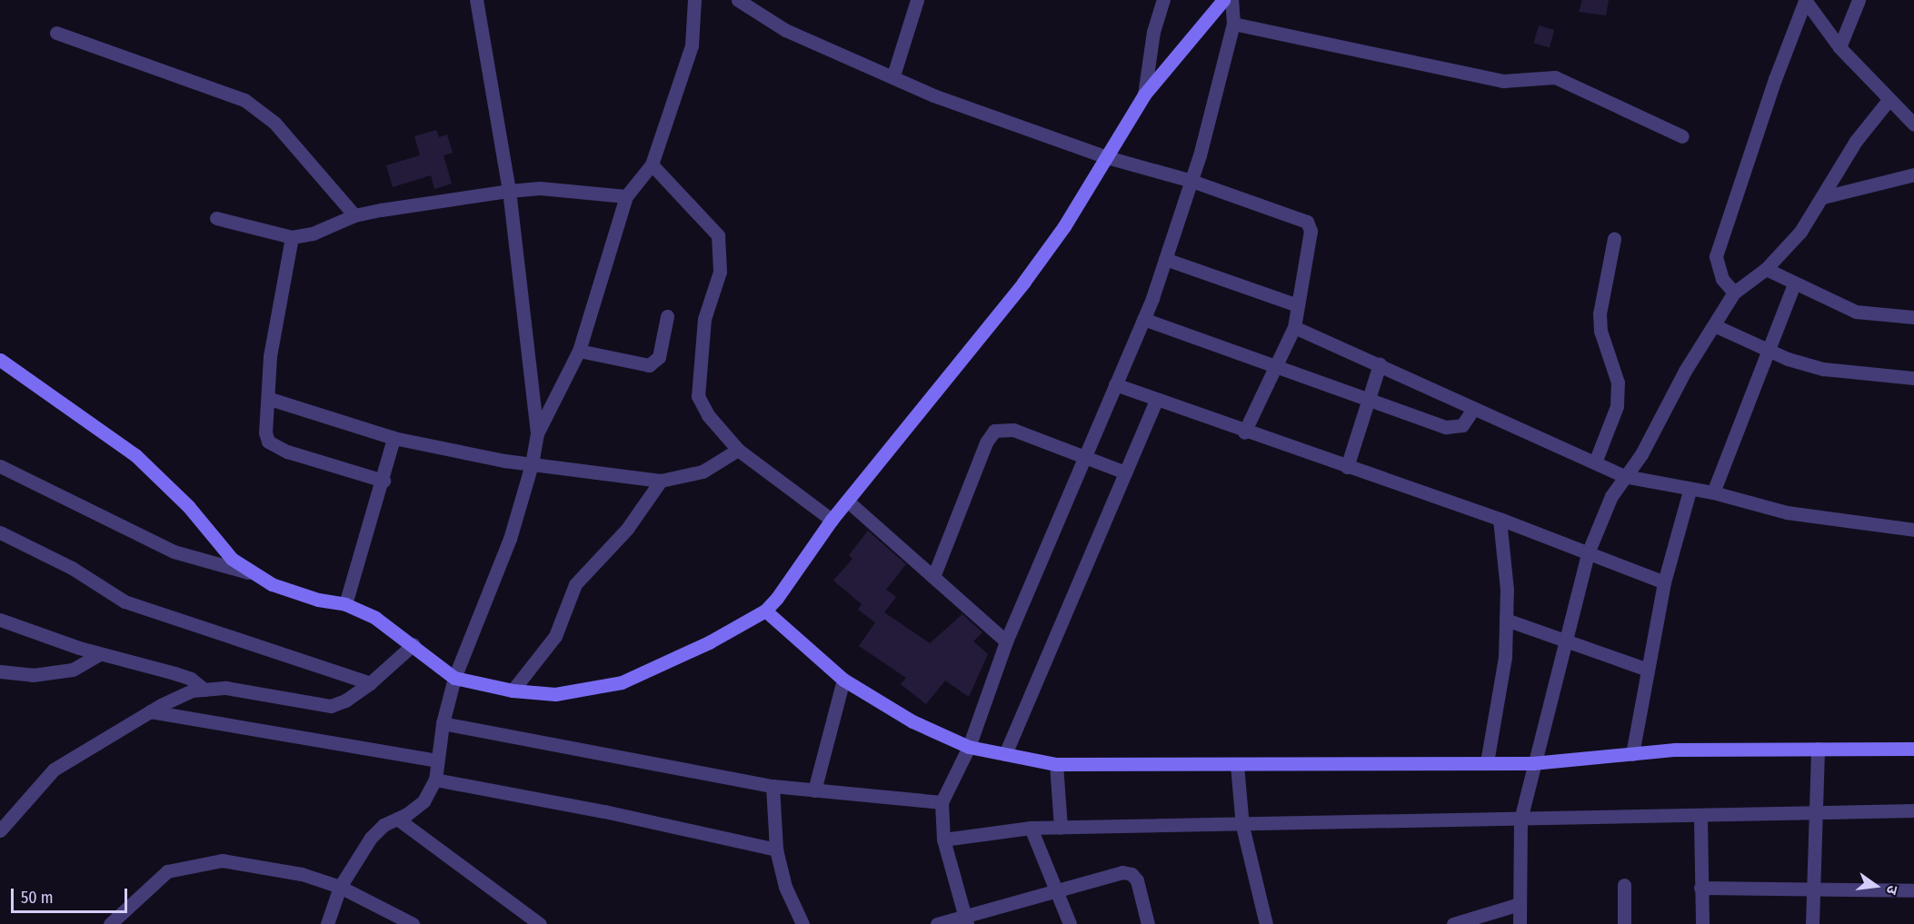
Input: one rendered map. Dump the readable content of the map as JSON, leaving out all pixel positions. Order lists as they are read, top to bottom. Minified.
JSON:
{"scale_bar":"50 m","north":"right"}
